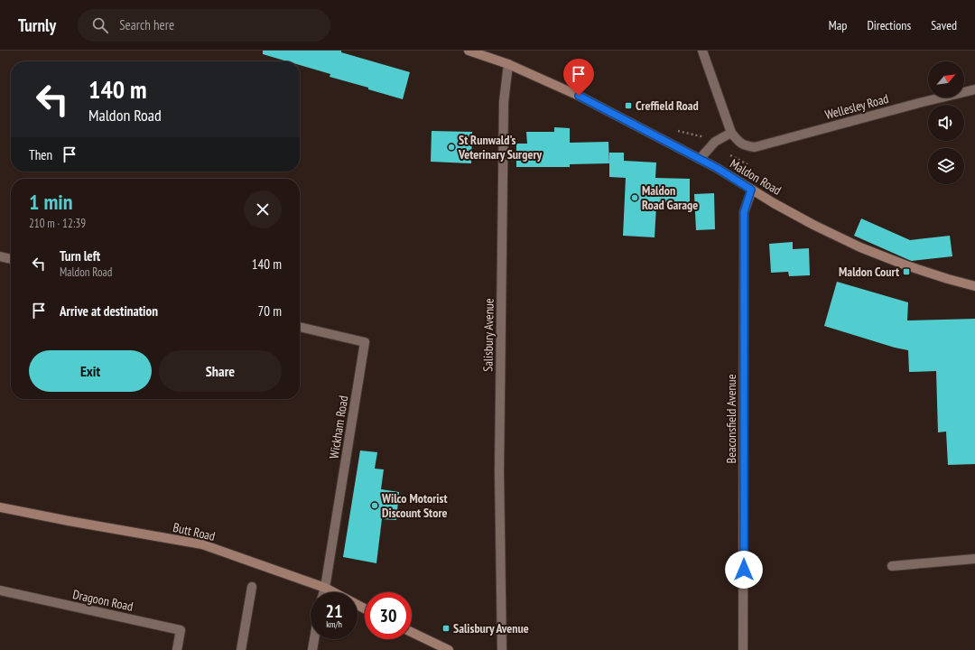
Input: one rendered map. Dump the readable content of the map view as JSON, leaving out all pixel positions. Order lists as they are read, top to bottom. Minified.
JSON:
{"streets":{"main road":["Maldon Road","Butt Road"],"street":["Wellesley Road","Salisbury Avenue","Beaconsfield Avenue","Wickham Road","Dragoon Road"]},"crossings":[["Maldon Road","Salisbury Avenue"],["Maldon Road","Beaconsfield Avenue"],["Wickham Road","Butt Road"]],"places":{"transit":["Creffield Road","Maldon Court","Salisbury Avenue"],"other":["St Runwald's Veterinary Surgery","Maldon Road Garage","Wilco Motorist Discount Store"]},"north":"top right","page":{"header":"Turnly","search":"Search here","nav":["Map","Directions","Saved"],"turn":["140 m","Maldon Road"],"then":"Then","heading":["1 min","210 m · 12:39"],"list":[{"name":"Turn left","note":"Maldon Road","value":"140 m"},{"name":"Arrive at destination","value":"70 m"}],"buttons":["Exit","Share"],"speed":"21 km/h","limit":"30"}}
